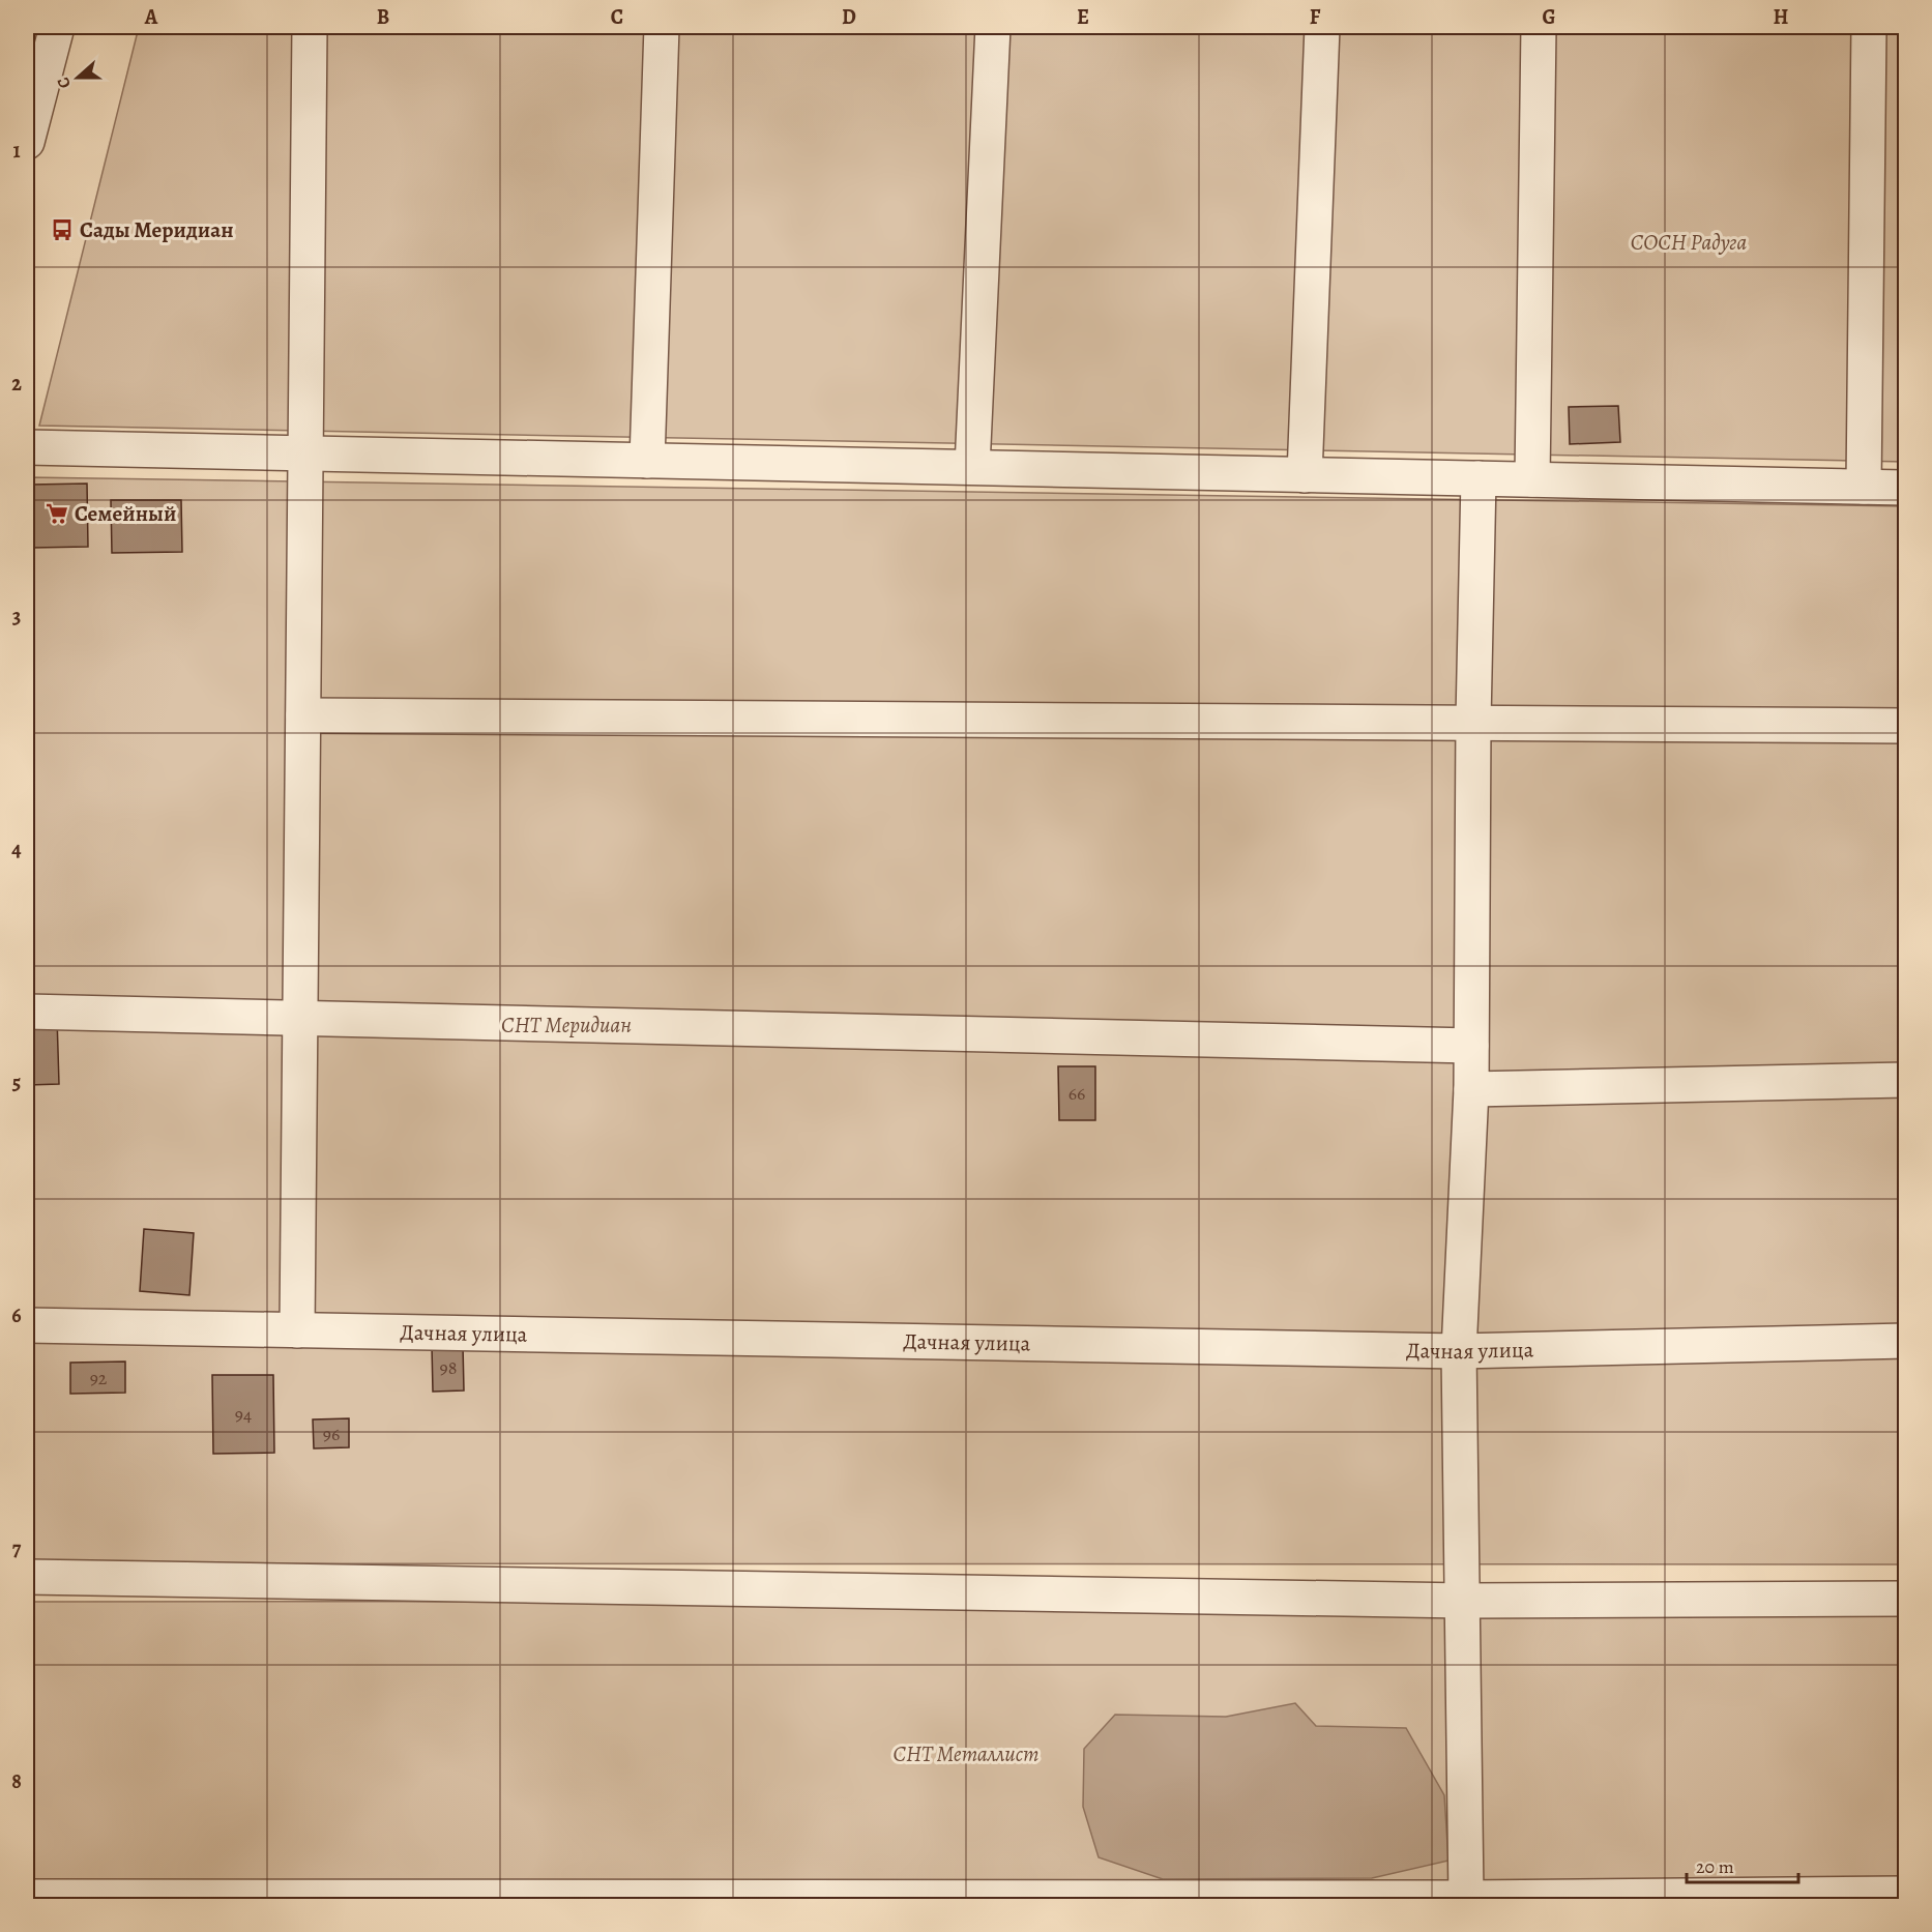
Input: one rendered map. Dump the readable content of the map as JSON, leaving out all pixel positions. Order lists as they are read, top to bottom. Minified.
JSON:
{"streets":{"street":["Дачная улица"]},"parks":["СОСН Радуга","СНТ Меридиан","СНТ Металлист"],"places":{"bus stop":["Сады Меридиан"],"supermarket":["Семейный"]},"house_numbers":["66","98","92","94","96"],"scale_bar":"20 m","north":"left","grid":{"columns":["A","B","C","D","E","F","G","H"],"rows":["1","2","3","4","5","6","7","8"]}}
